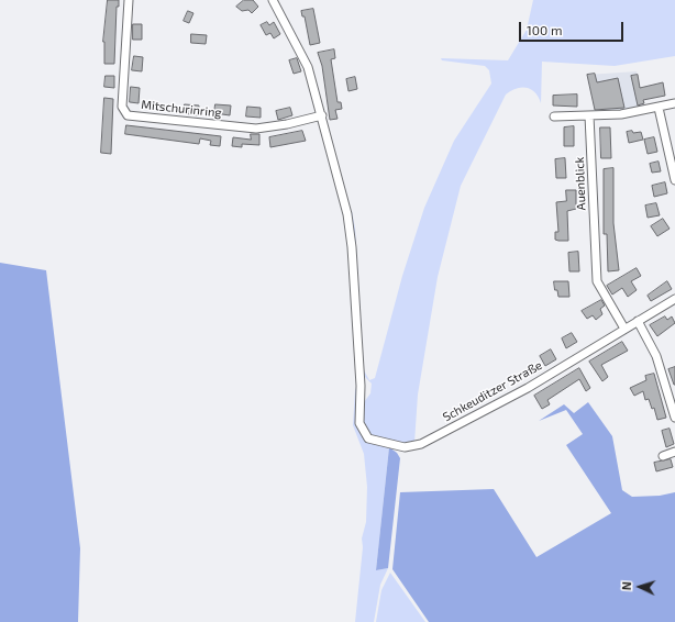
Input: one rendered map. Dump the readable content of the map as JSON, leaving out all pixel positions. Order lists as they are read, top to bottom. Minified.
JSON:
{"streets":{"street":["Mitschurinring","Auenblick","Schkeuditzer Straße"]},"crossings":[["Mitschurinring","Schkeuditzer Straße"],["Auenblick","Schkeuditzer Straße"]],"scale_bar":"100 m","north":"left"}
